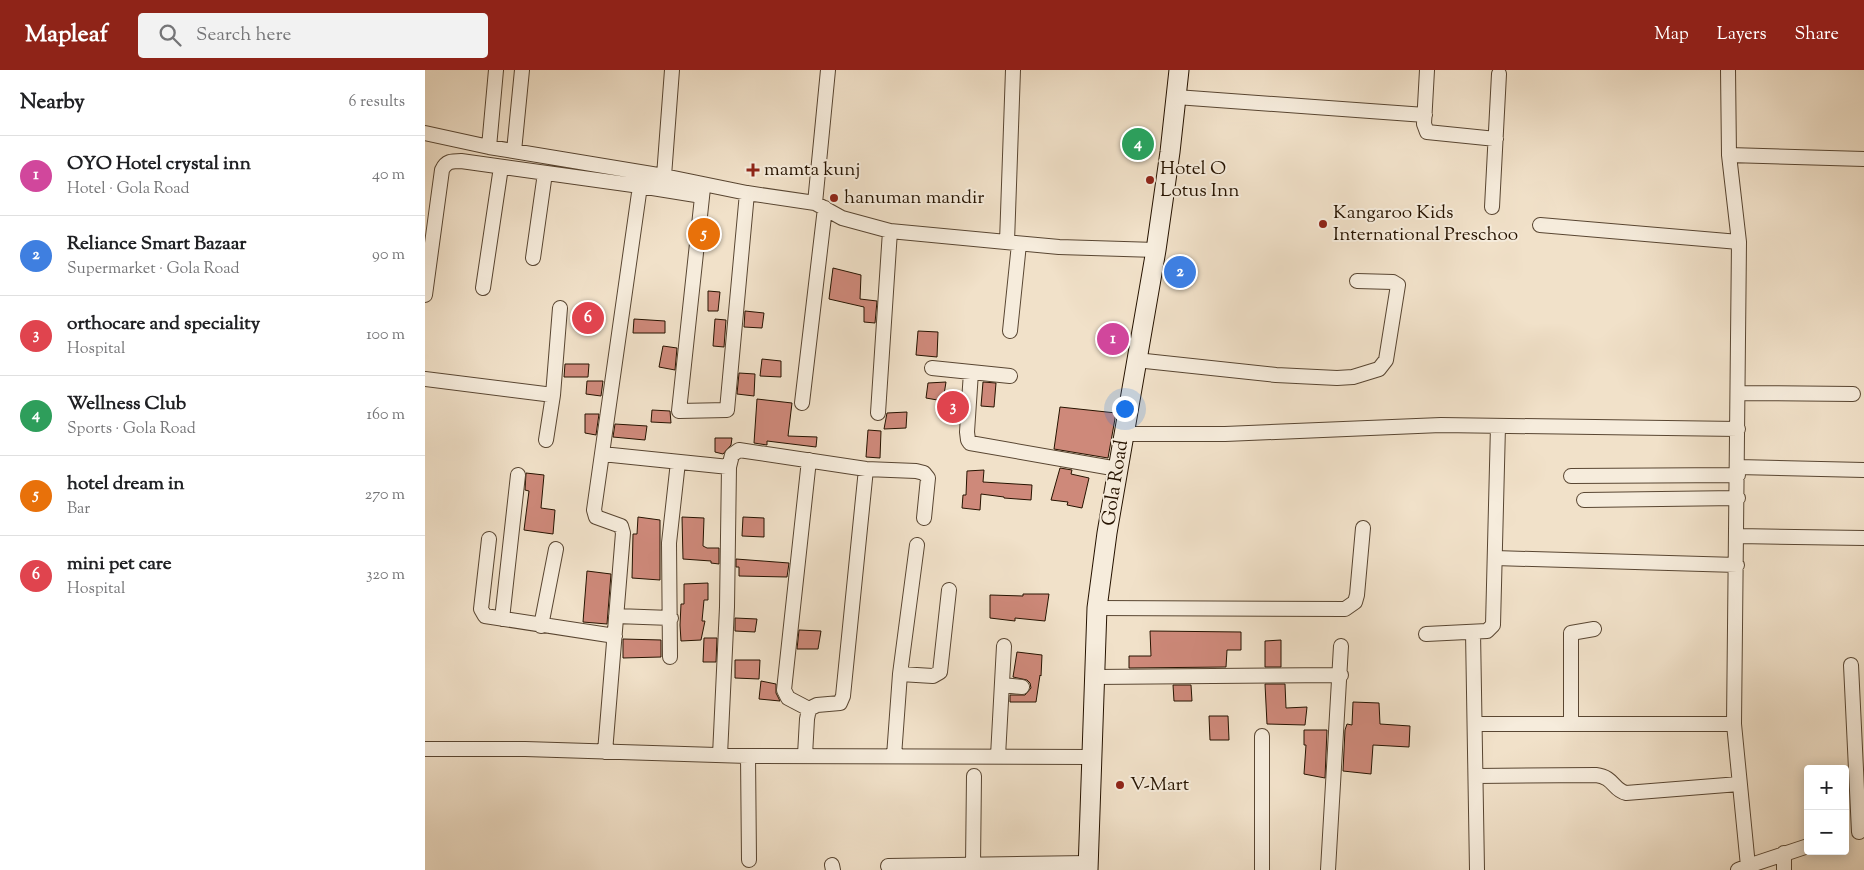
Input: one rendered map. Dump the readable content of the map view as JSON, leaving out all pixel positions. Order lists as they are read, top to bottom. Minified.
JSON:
{"streets":{"street":["Gola Road"]},"places":{"health":["mamta kunj"],"other":["Hotel O Lotus Inn","hanuman mandir","Kangaroo Kids International Preschoo","V-Mart"]},"page":{"header":"Mapleaf","search":"Search here","nav":["Map","Layers","Share"],"heading":["Nearby","6 results"],"pins":["4","5","2","6","1","3"],"list":[{"mark":"1","name":"OYO Hotel crystal inn","note":"Hotel · Gola Road","value":"40 m"},{"mark":"2","name":"Reliance Smart Bazaar","note":"Supermarket · Gola Road","value":"90 m"},{"mark":"3","name":"orthocare and speciality","note":"Hospital","value":"100 m"},{"mark":"4","name":"Wellness Club","note":"Sports · Gola Road","value":"160 m"},{"mark":"5","name":"hotel dream in","note":"Bar","value":"270 m"},{"mark":"6","name":"mini pet care","note":"Hospital","value":"320 m"}],"map_buttons":["+","−"]}}
